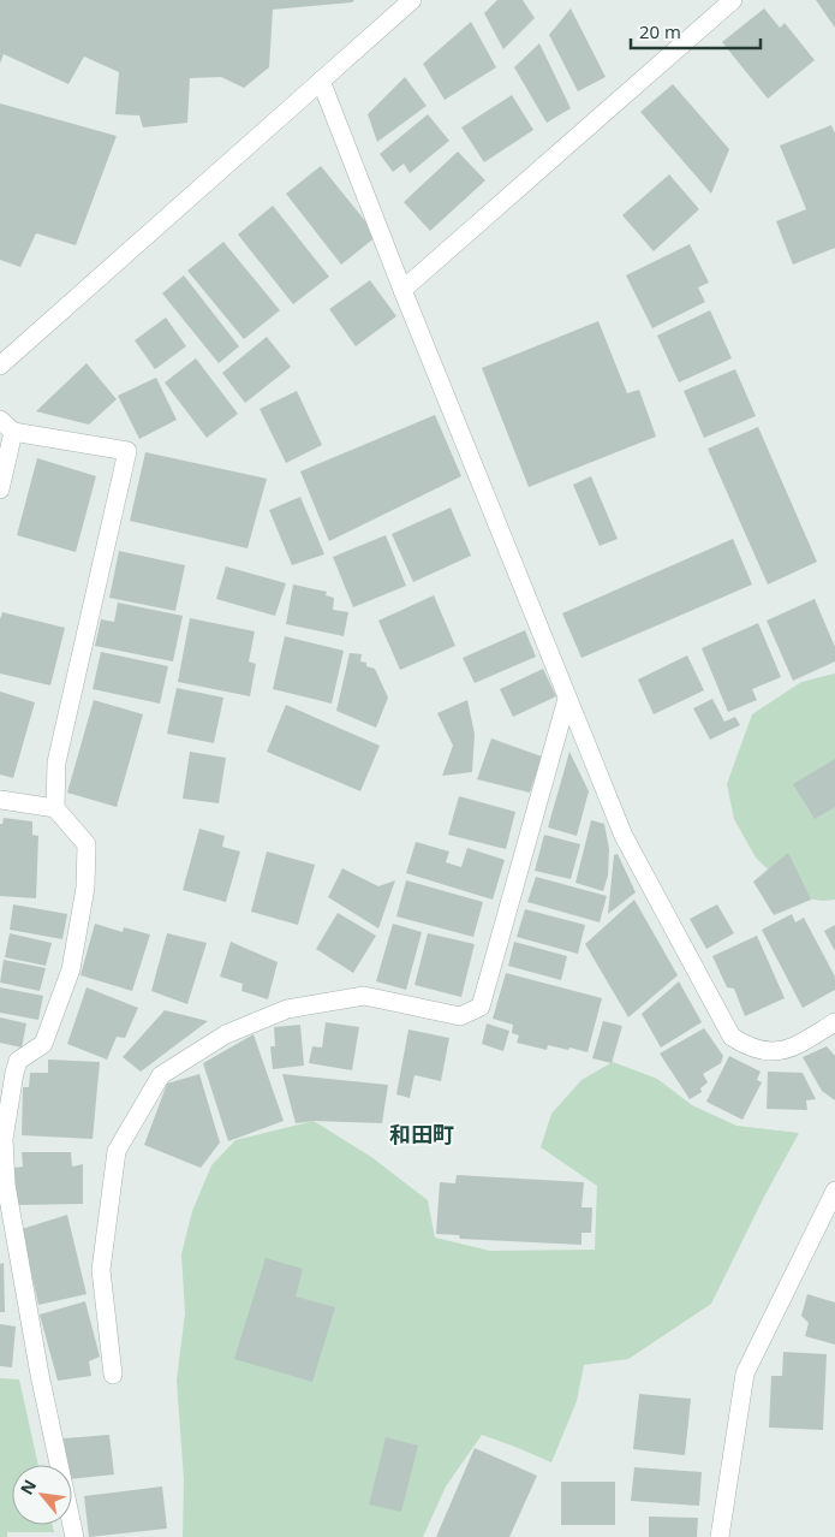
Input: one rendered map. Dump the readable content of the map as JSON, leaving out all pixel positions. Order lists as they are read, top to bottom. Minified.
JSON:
{"districts":["和田町"],"scale_bar":"20 m","north":"top left"}
